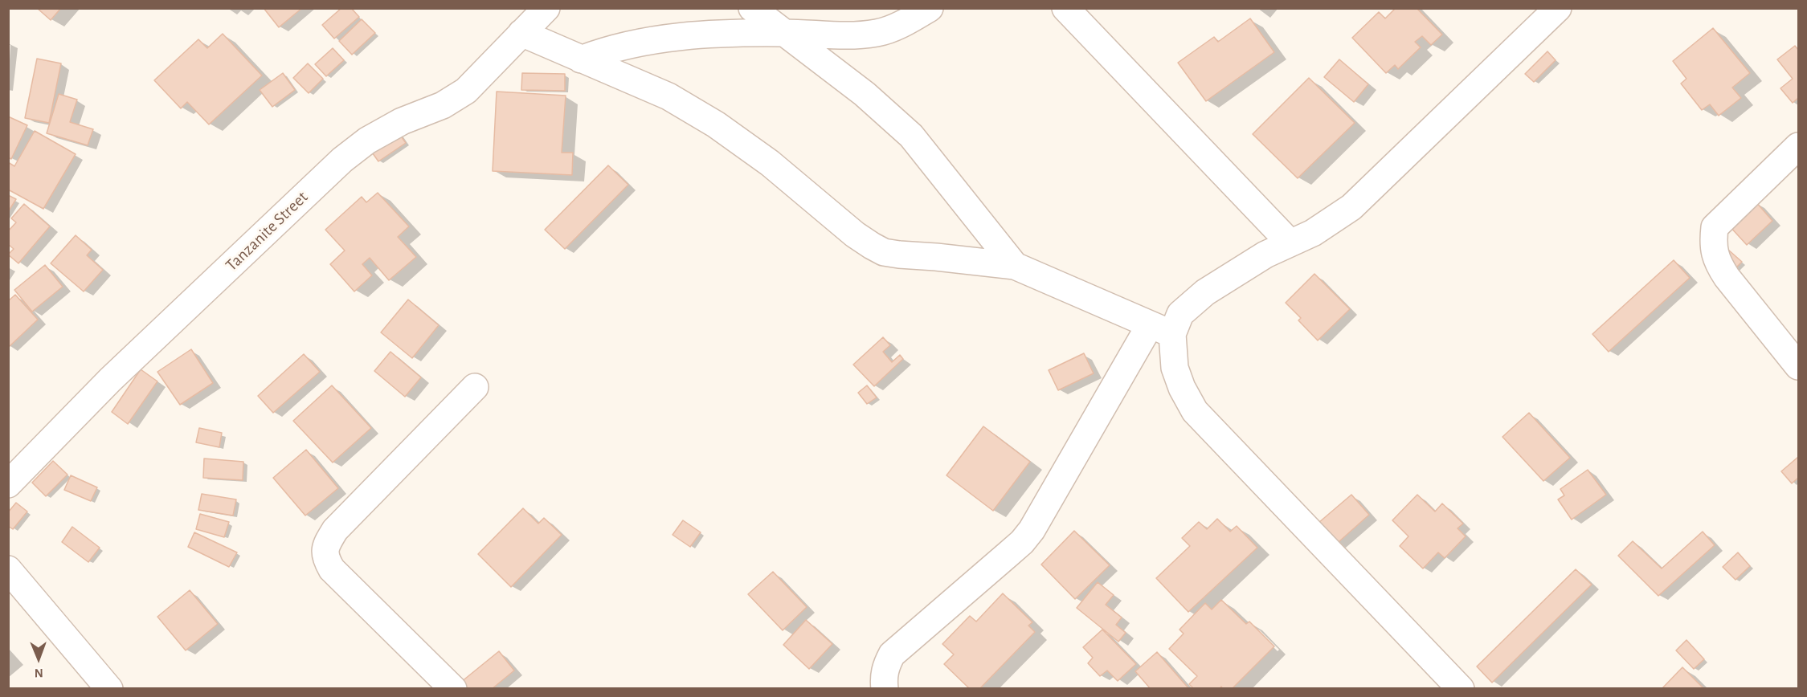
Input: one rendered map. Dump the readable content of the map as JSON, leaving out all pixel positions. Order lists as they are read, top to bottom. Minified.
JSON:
{"streets":{"street":["Tanzanite Street"]},"north":"bottom"}
